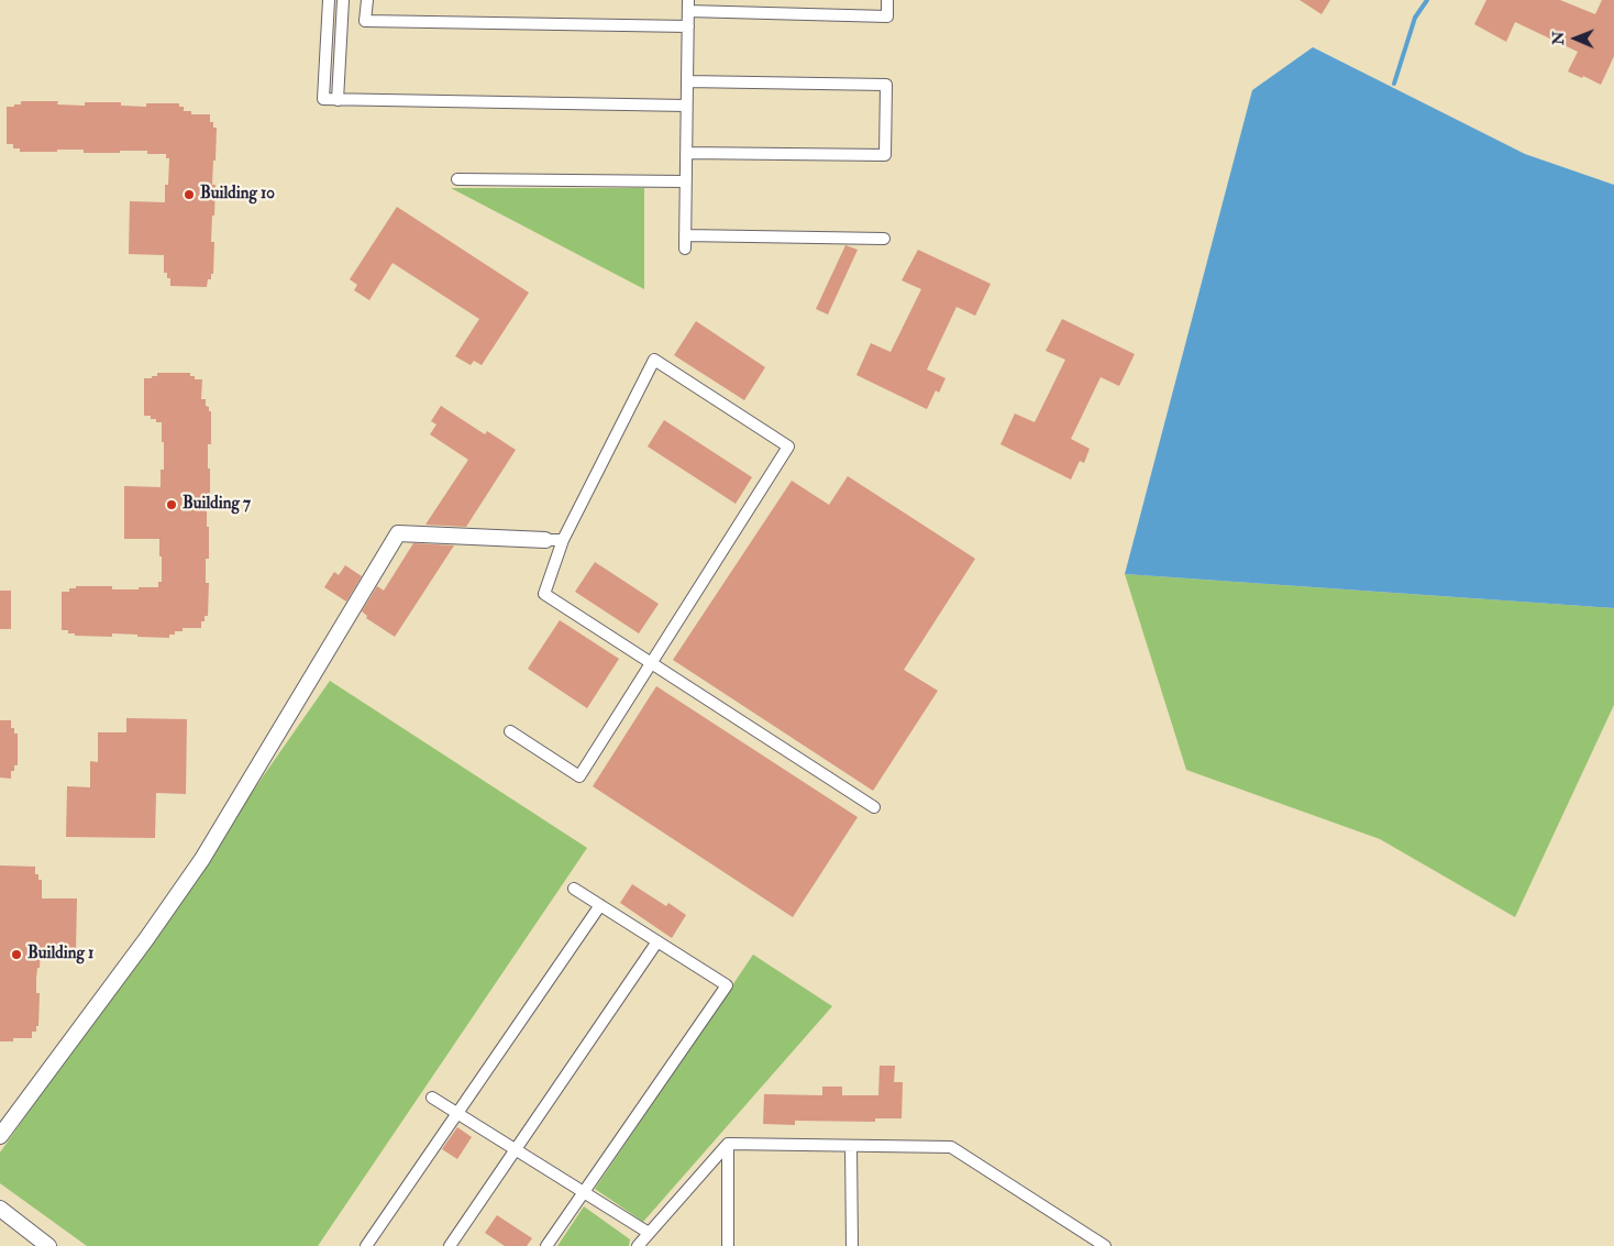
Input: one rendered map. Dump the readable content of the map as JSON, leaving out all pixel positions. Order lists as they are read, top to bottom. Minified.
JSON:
{"places":["Building 10","Building 7","Building 1"],"north":"left"}
